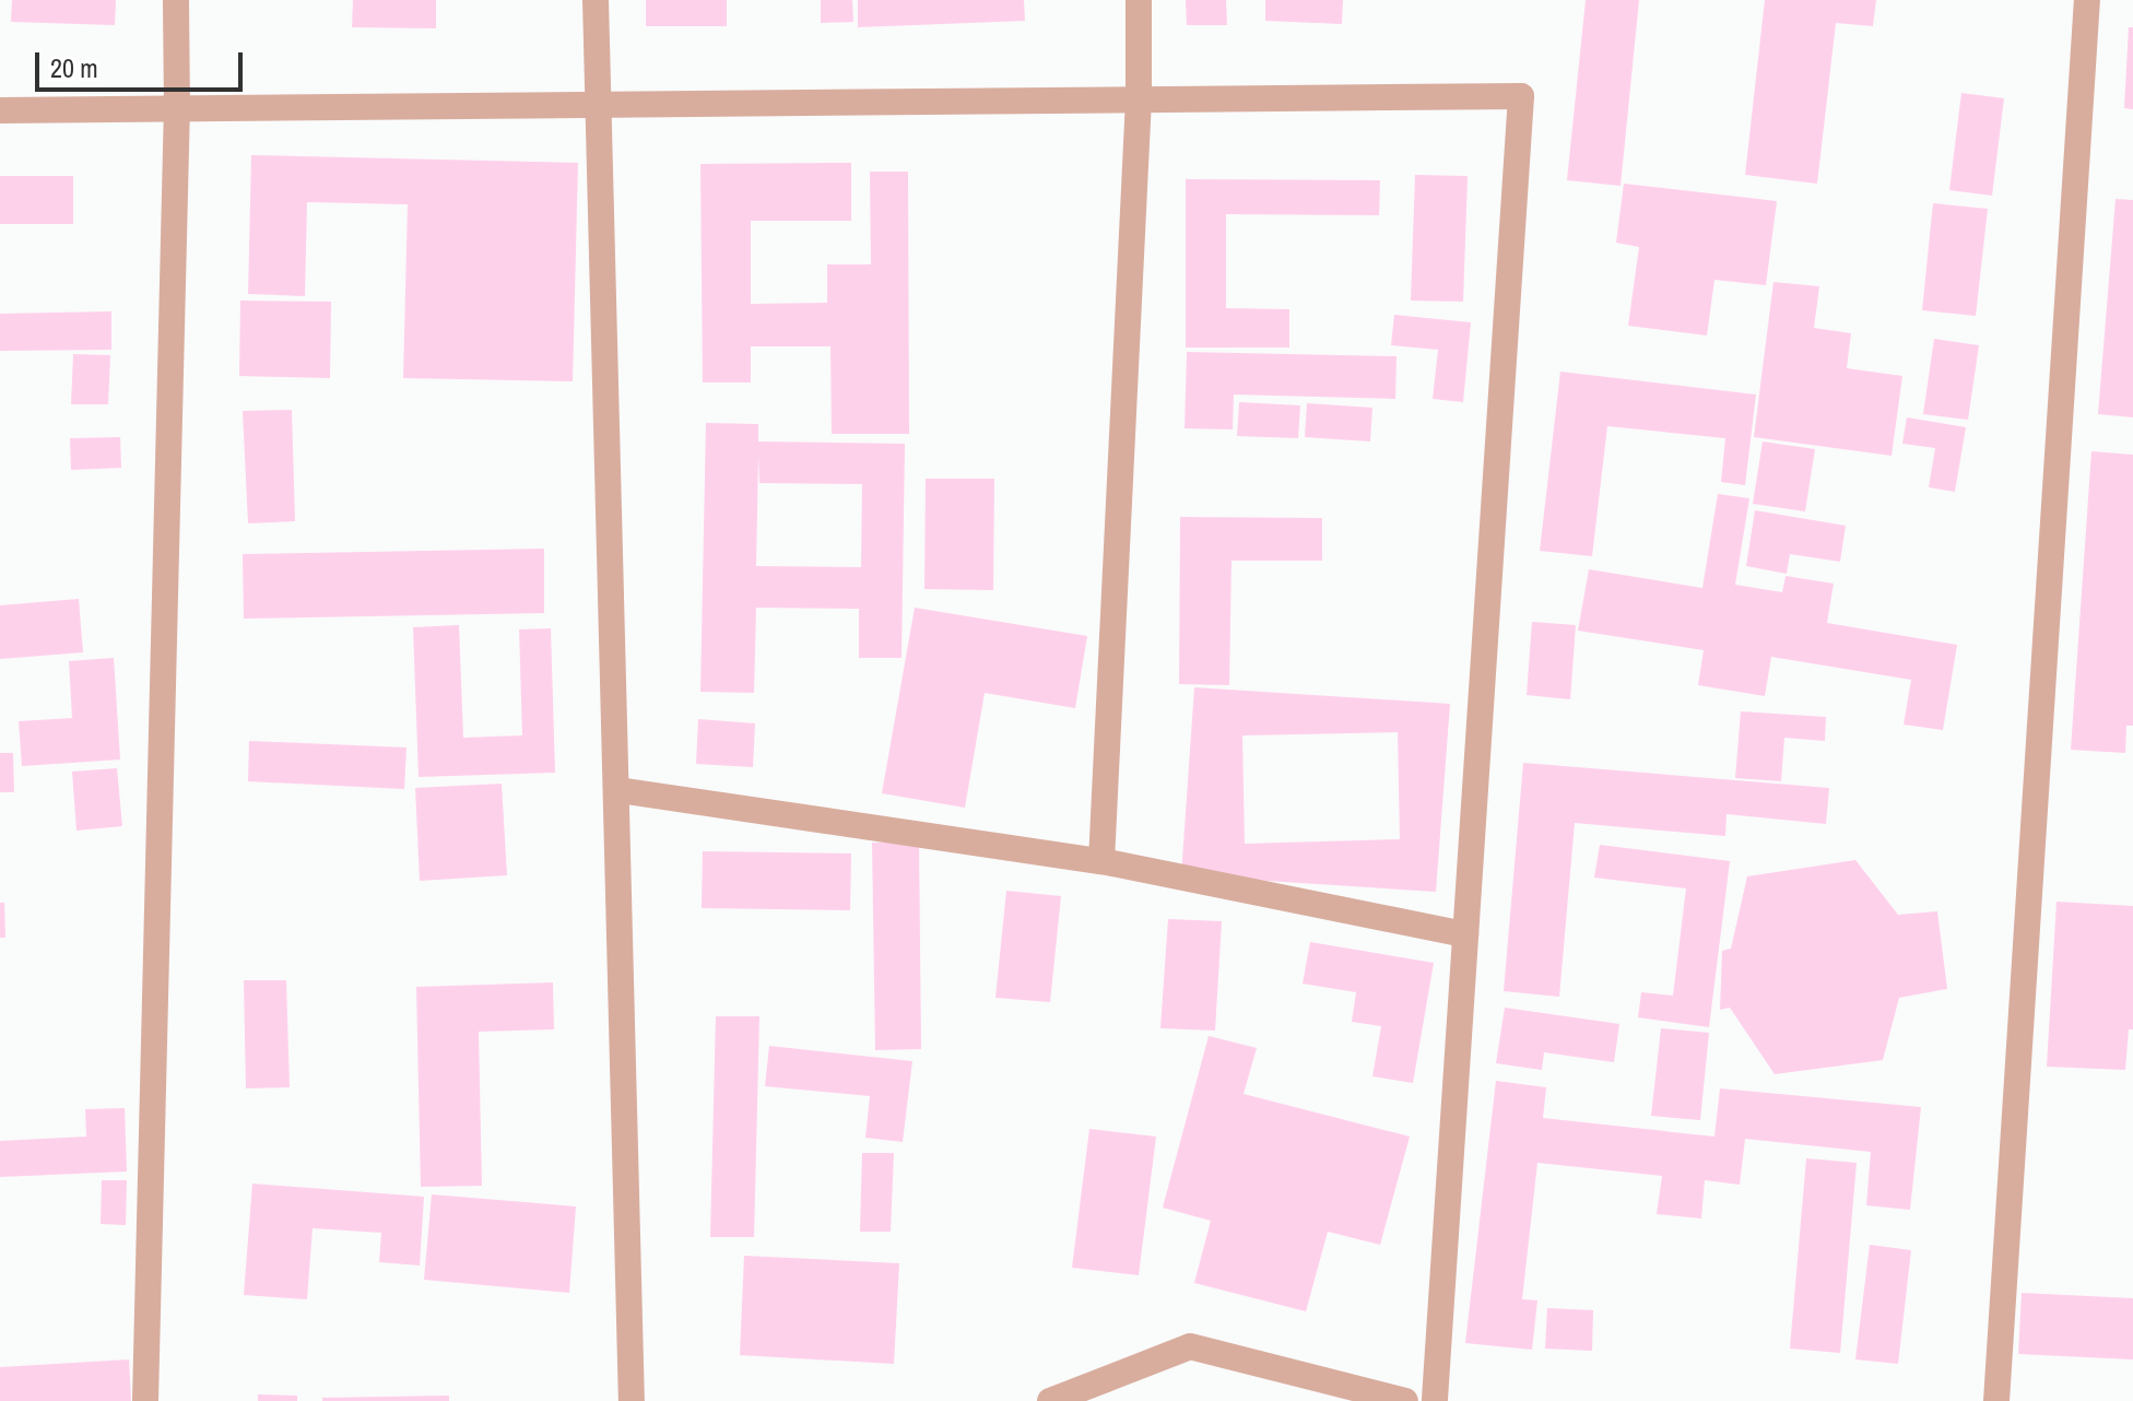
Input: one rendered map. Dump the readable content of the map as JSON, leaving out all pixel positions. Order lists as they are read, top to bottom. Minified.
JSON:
{"scale_bar":"20 m"}
